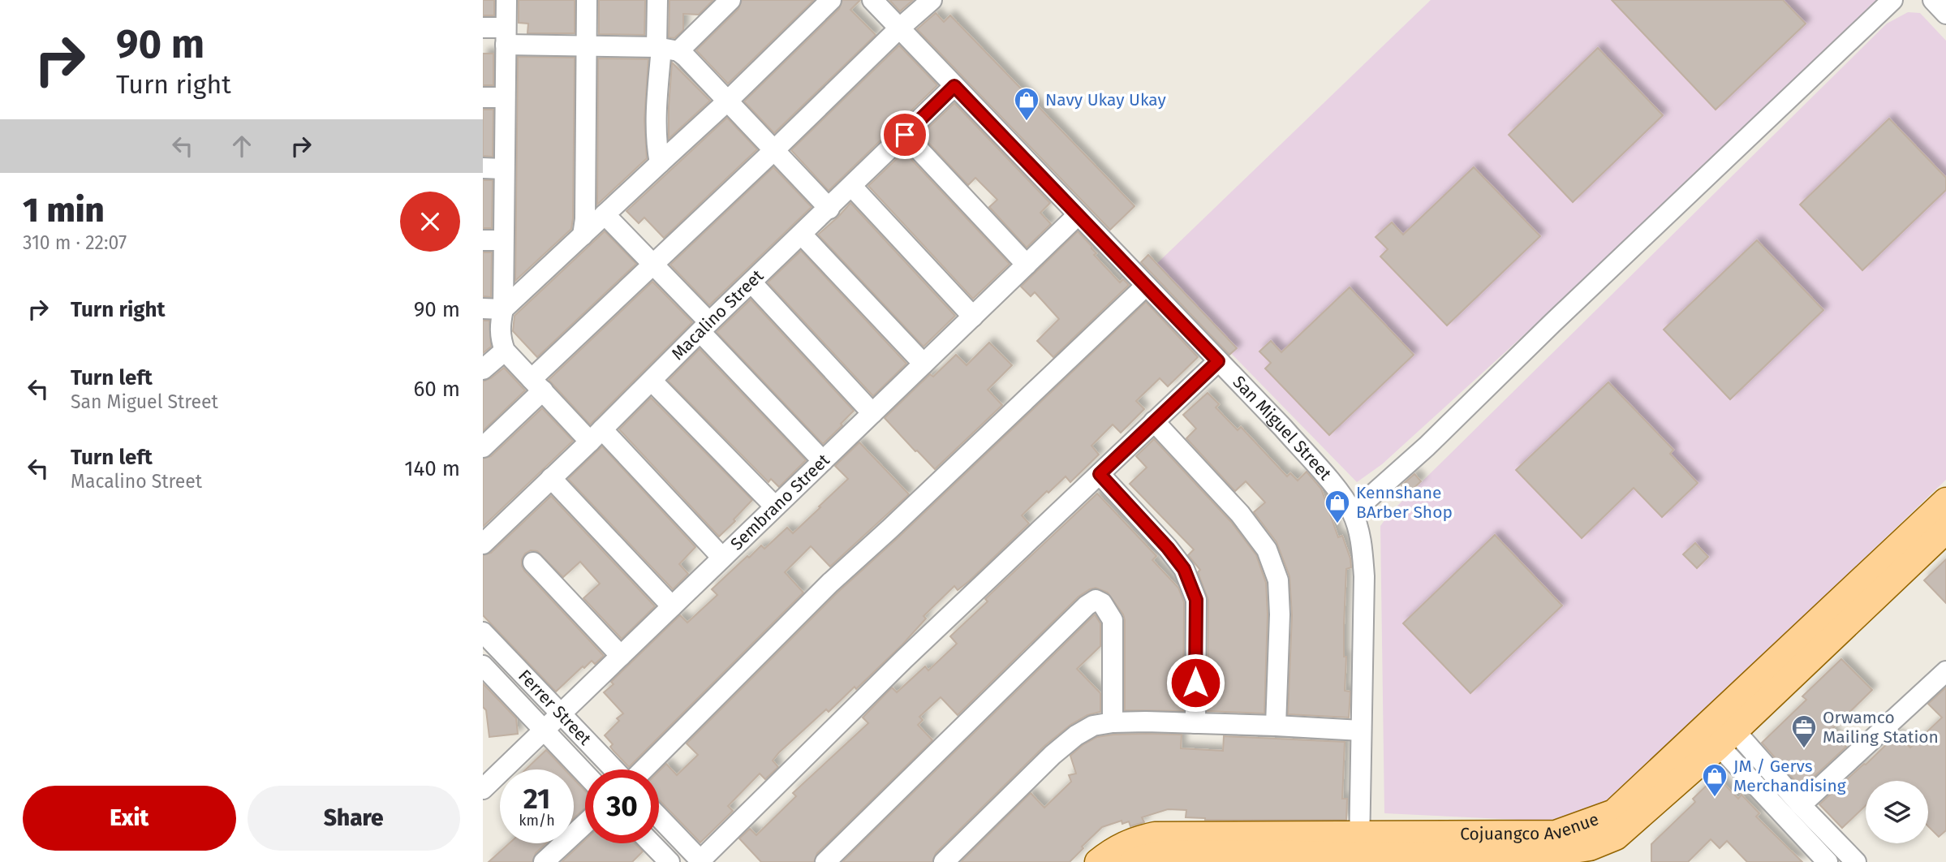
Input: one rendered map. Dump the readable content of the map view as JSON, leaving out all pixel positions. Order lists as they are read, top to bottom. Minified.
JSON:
{"streets":{"main road":["Cojuangco Avenue"],"street":["Macalino Street","San Miguel Street","Sembrano Street","Ferrer Street"]},"crossings":[["Macalino Street","San Miguel Street"],["San Miguel Street","Sembrano Street"],["San Miguel Street","Cojuangco Avenue"],["Sembrano Street","Ferrer Street"]],"places":{"shop":["Navy Ukay Ukay","Kennshane BArber Shop","JM / Gervs Merchandising"],"office":["Orwamco Mailing Station"]},"page":{"turn":["90 m","Turn right"],"heading":["1 min","310 m · 22:07"],"list":[{"name":"Turn right","value":"90 m"},{"name":"Turn left","note":"San Miguel Street","value":"60 m"},{"name":"Turn left","note":"Macalino Street","value":"140 m"}],"speed":"21 km/h","limit":"30","buttons":["Exit","Share"]}}
